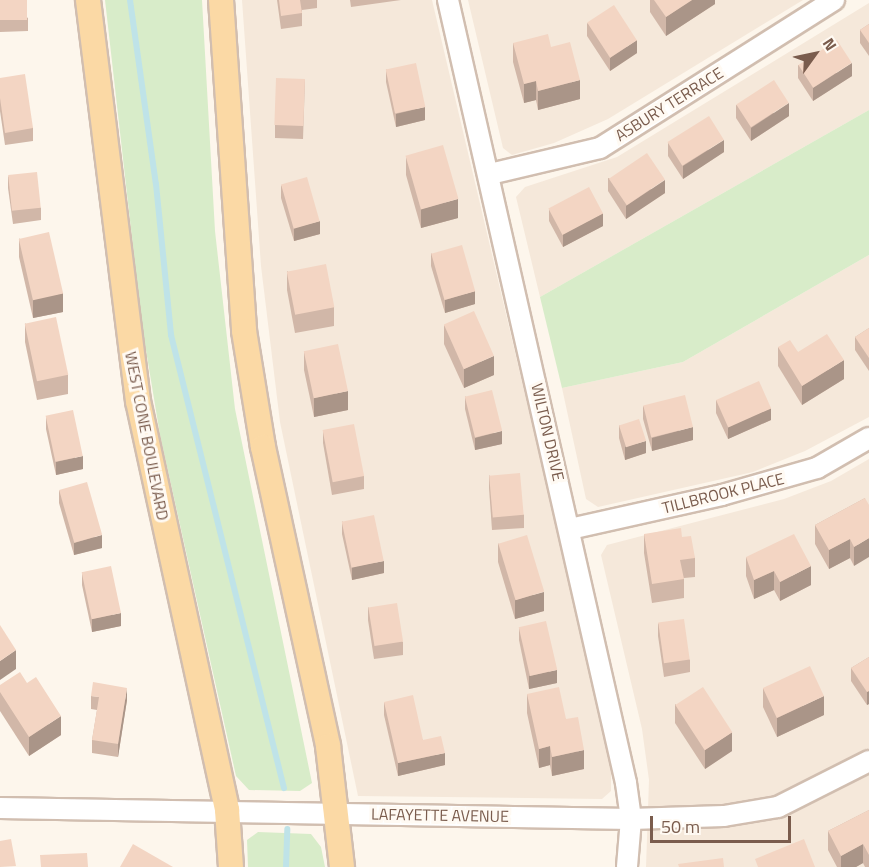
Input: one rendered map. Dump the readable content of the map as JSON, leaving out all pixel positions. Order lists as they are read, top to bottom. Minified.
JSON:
{"streets":{"main road":["WEST CONE BOULEVARD"],"street":["ASBURY TERRACE","WILTON DRIVE","TILLBROOK PLACE","LAFAYETTE AVENUE"]},"crossings":[["ASBURY TERRACE","WILTON DRIVE"],["WILTON DRIVE","TILLBROOK PLACE"],["WILTON DRIVE","LAFAYETTE AVENUE"],["WEST CONE BOULEVARD","LAFAYETTE AVENUE"]],"scale_bar":"50 m","north":"top right"}
